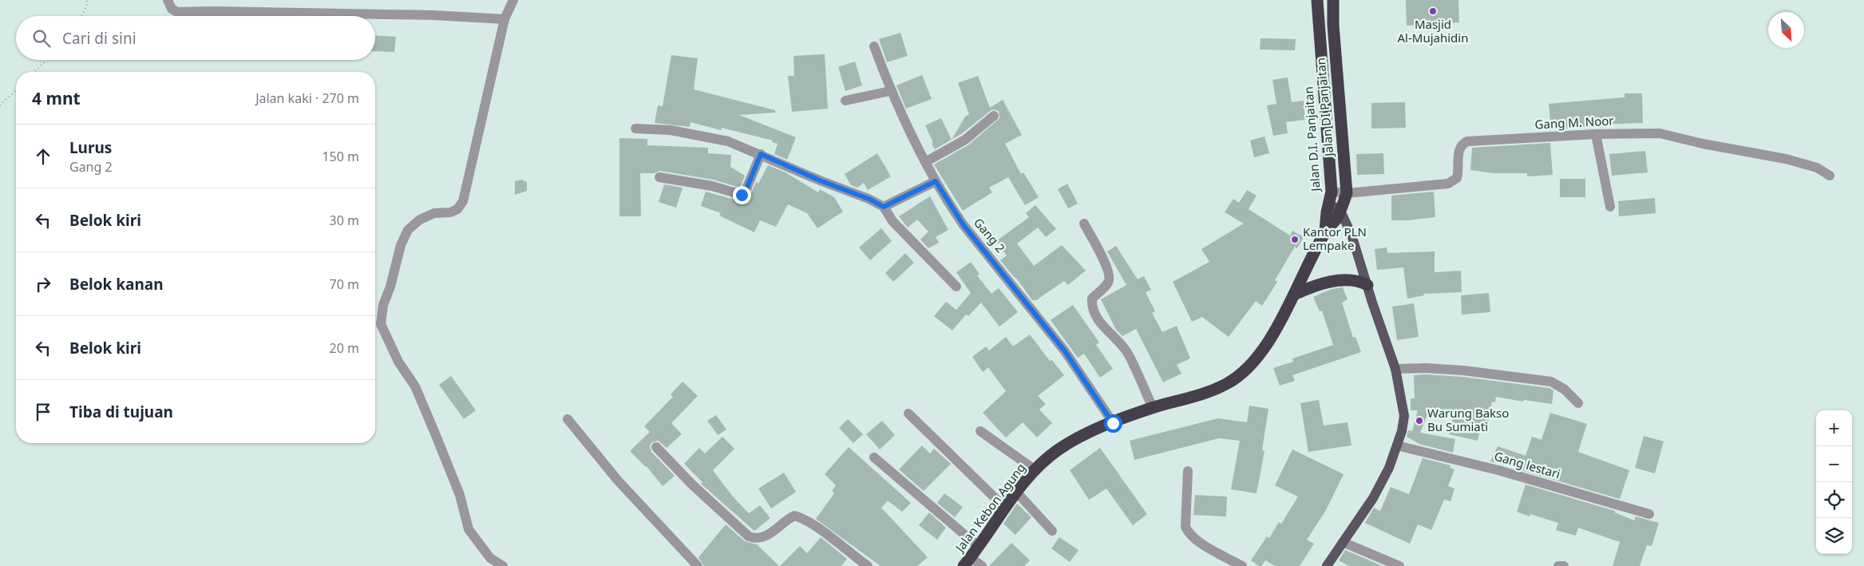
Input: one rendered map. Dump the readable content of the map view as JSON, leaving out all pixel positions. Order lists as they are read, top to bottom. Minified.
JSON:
{"streets":{"highway":["Jalan DI Panjaitan","Jalan D.I. Panjaitan","Jalan Kebon Agung"],"street":["Gang M. Noor","Gang 2","Gang lestari"]},"crossings":[["Jalan DI Panjaitan","Gang M. Noor"],["Jalan DI Panjaitan","Jalan D.I. Panjaitan"],["Jalan DI Panjaitan","Jalan Kebon Agung"],["Jalan D.I. Panjaitan","Jalan Kebon Agung"],["Gang 2","Jalan Kebon Agung"]],"places":["Masjid Al-Mujahidin","Kantor PLN Lempake","Warung Bakso Bu Sumiati"],"north":"bottom right","page":{"search":"Cari di sini","heading":["4 mnt","Jalan kaki · 270 m"],"list":[["Lurus","Gang 2","150 m"],["Belok kiri","30 m"],["Belok kanan","70 m"],["Belok kiri","20 m"],"Tiba di tujuan"],"map_buttons":["+","−"]}}
